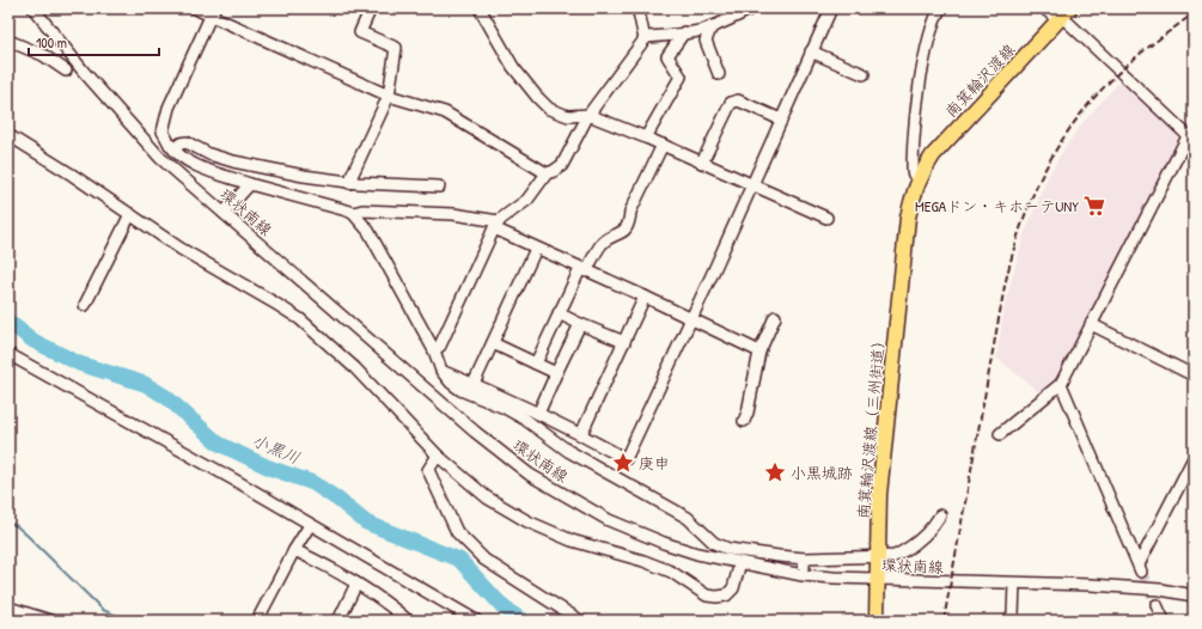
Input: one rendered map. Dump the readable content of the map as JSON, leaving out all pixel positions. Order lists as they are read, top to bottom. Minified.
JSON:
{"streets":{"main road":["南箕輪沢渡線","南箕輪沢渡線（三州街道）"],"street":["環状南線"]},"crossings":[["南箕輪沢渡線","南箕輪沢渡線（三州街道）"],["環状南線","南箕輪沢渡線（三州街道）"]],"water":["小黒川"],"places":{"supermarket":["MEGAドン・キホーテUNY"],"place":["庚申","小黒城跡"]},"scale_bar":"100 m"}
